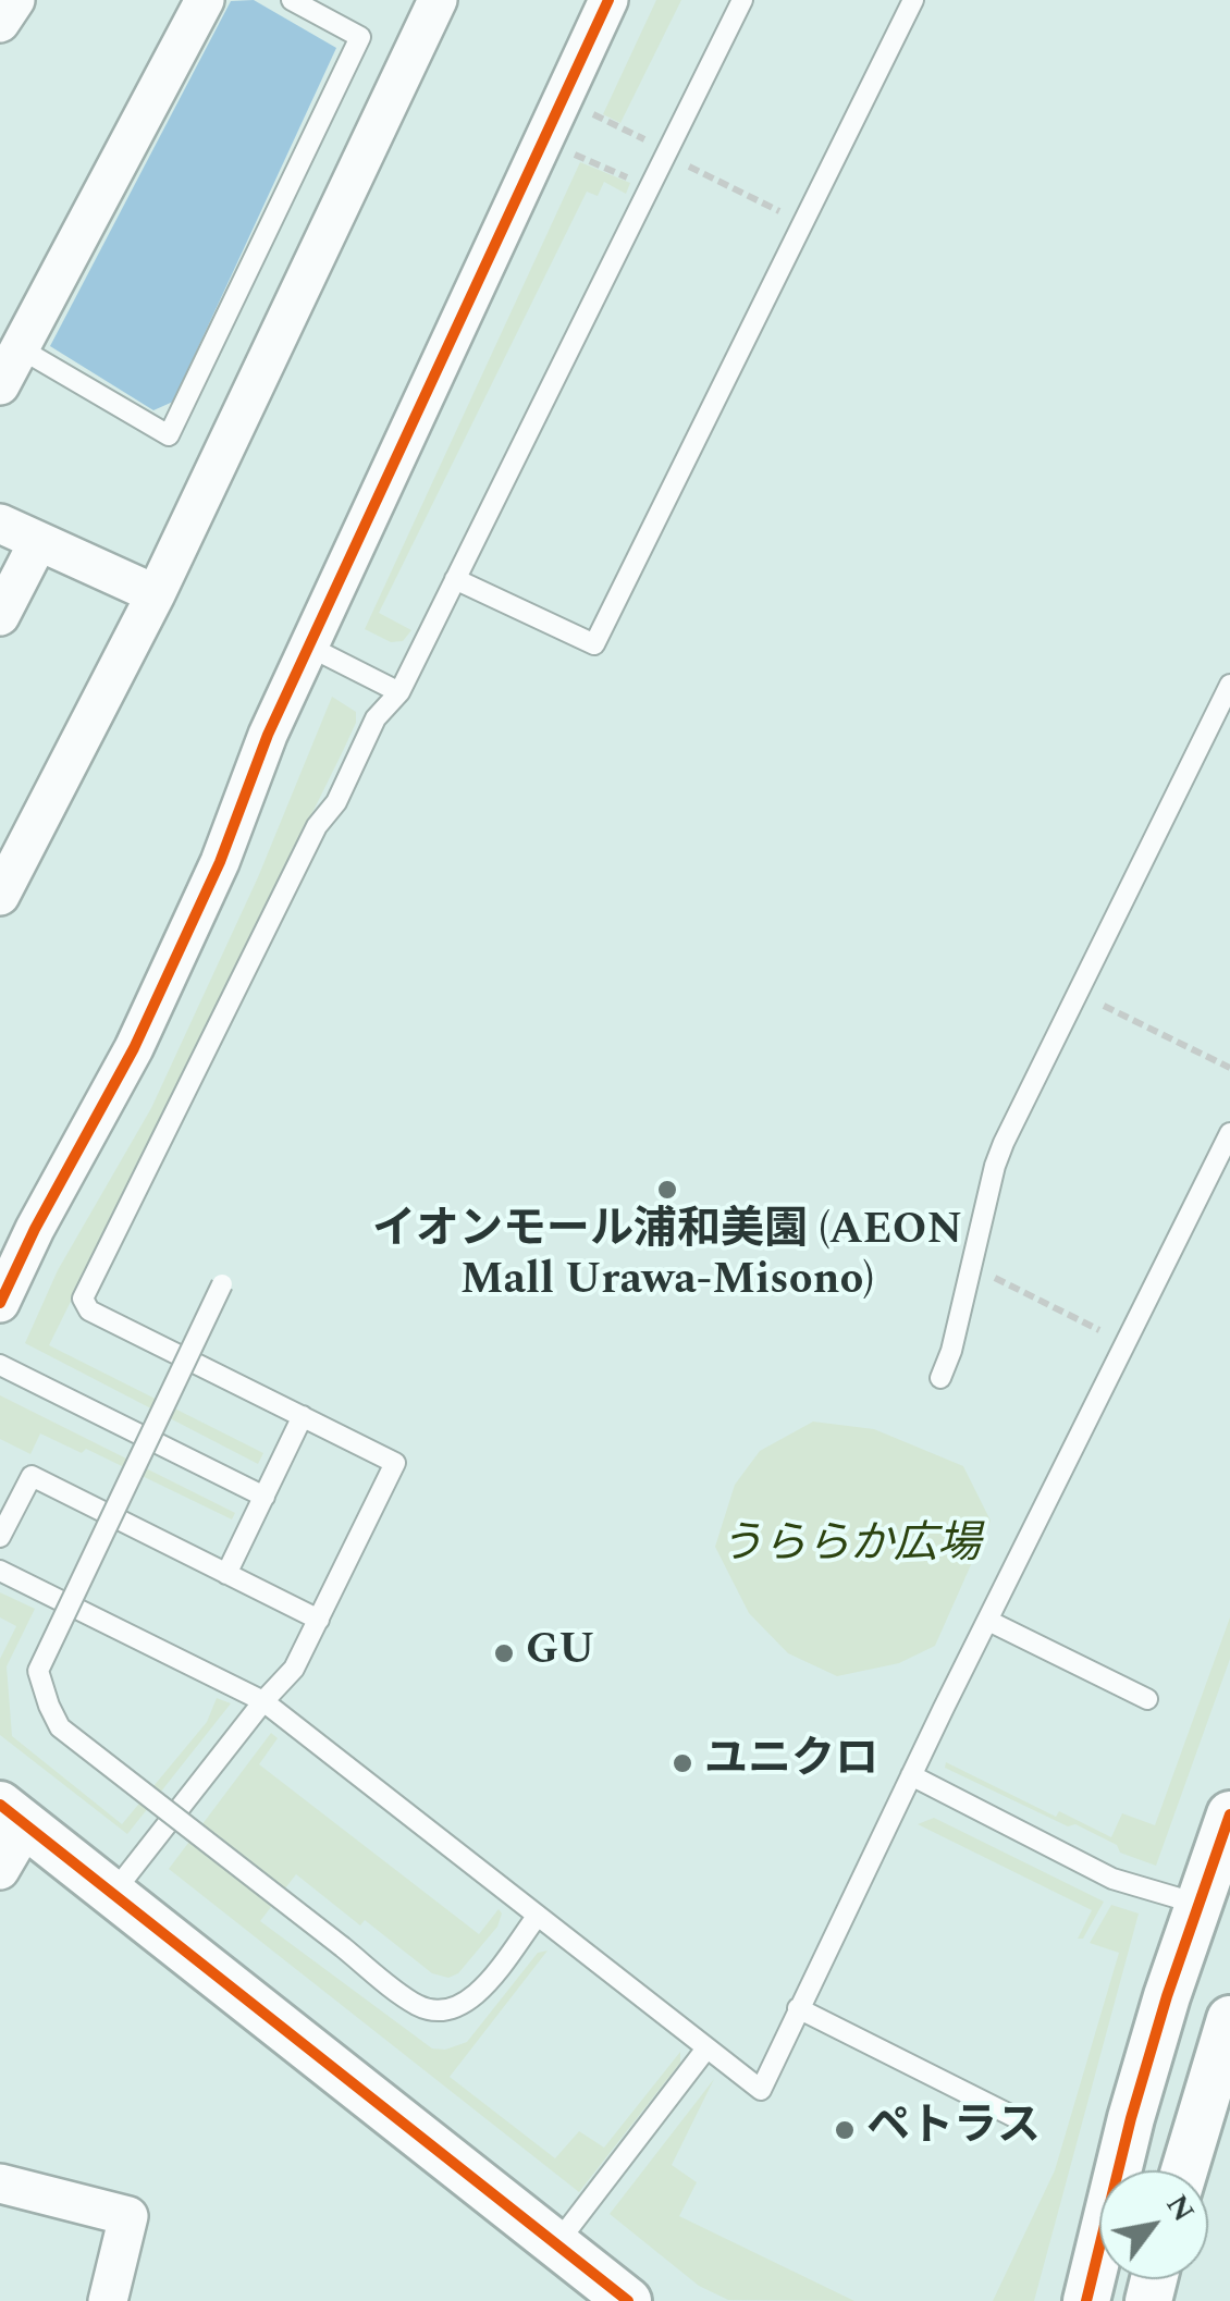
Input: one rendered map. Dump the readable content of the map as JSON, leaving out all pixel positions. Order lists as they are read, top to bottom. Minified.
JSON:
{"parks":["うららか広場"],"places":["イオンモール浦和美園 (AEON Mall Urawa-Misono)","GU","ユニクロ","ペトラス"],"north":"top right"}
